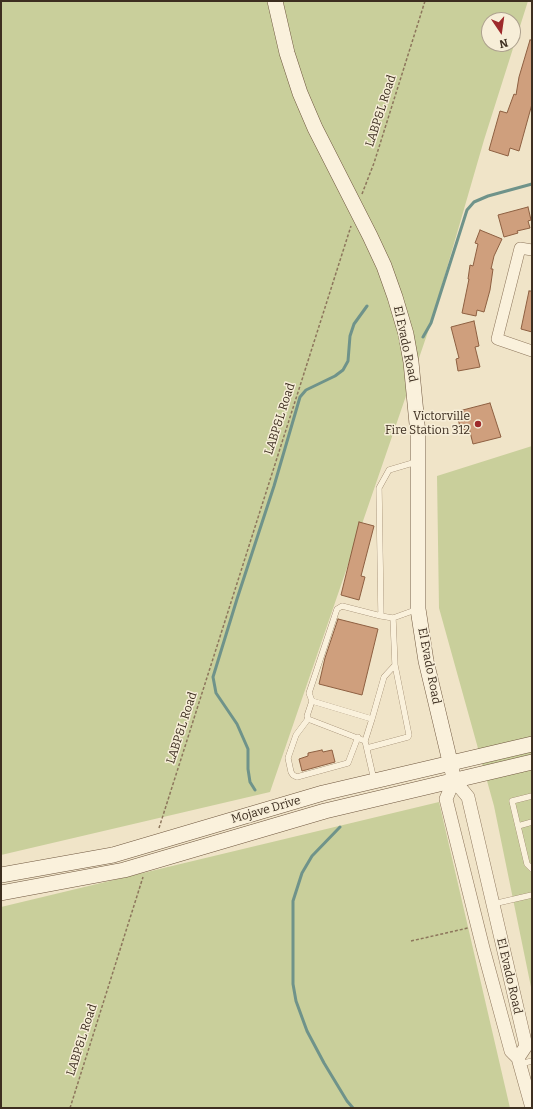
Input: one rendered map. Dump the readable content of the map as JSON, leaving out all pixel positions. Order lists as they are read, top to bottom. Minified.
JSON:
{"streets":{"main road":["El Evado Road","Mojave Drive"],"path":["LABP&L Road"]},"crossings":[["LABP&L Road","El Evado Road"],["LABP&L Road","Mojave Drive"],["El Evado Road","Mojave Drive"]],"places":["Victorville Fire Station 312"],"north":"bottom"}
